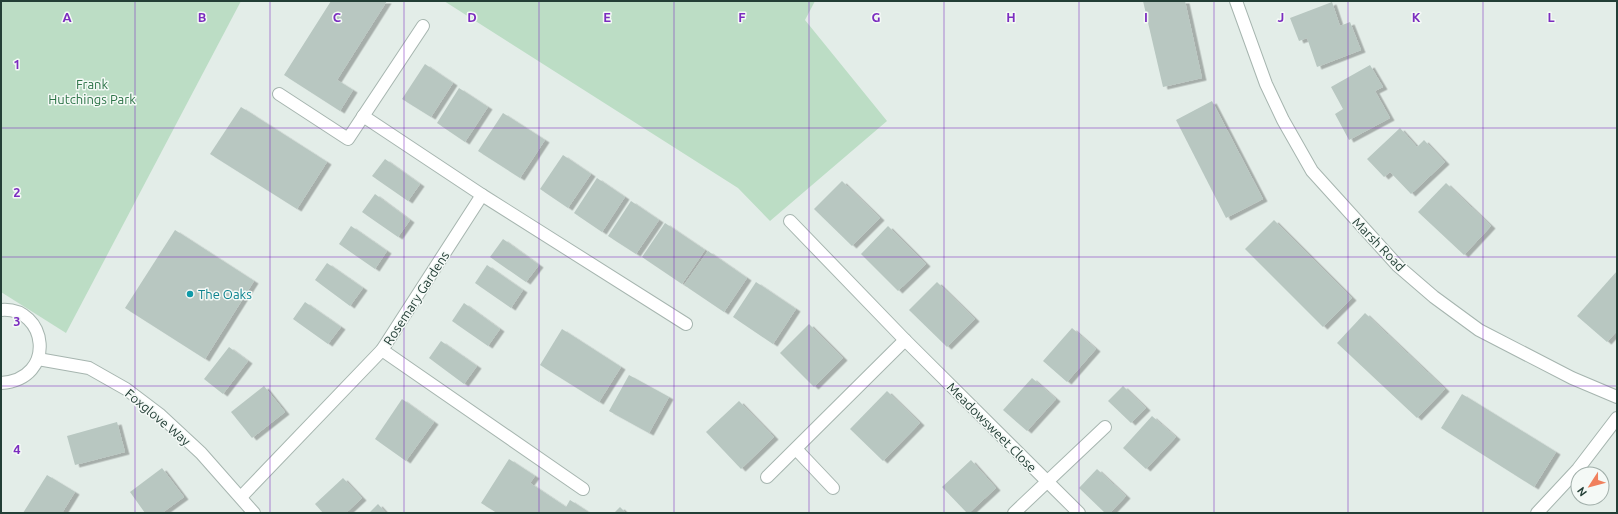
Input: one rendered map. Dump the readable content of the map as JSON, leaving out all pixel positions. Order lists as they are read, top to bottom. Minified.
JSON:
{"streets":{"street":["Marsh Road","Rosemary Gardens","Foxglove Way","Meadowsweet Close"]},"crossings":[["Rosemary Gardens","Foxglove Way"]],"parks":["Frank Hutchings Park"],"places":["The Oaks"],"north":"bottom left","grid":{"columns":["A","B","C","D","E","F","G","H","I","J","K","L"],"rows":["1","2","3","4"]}}
